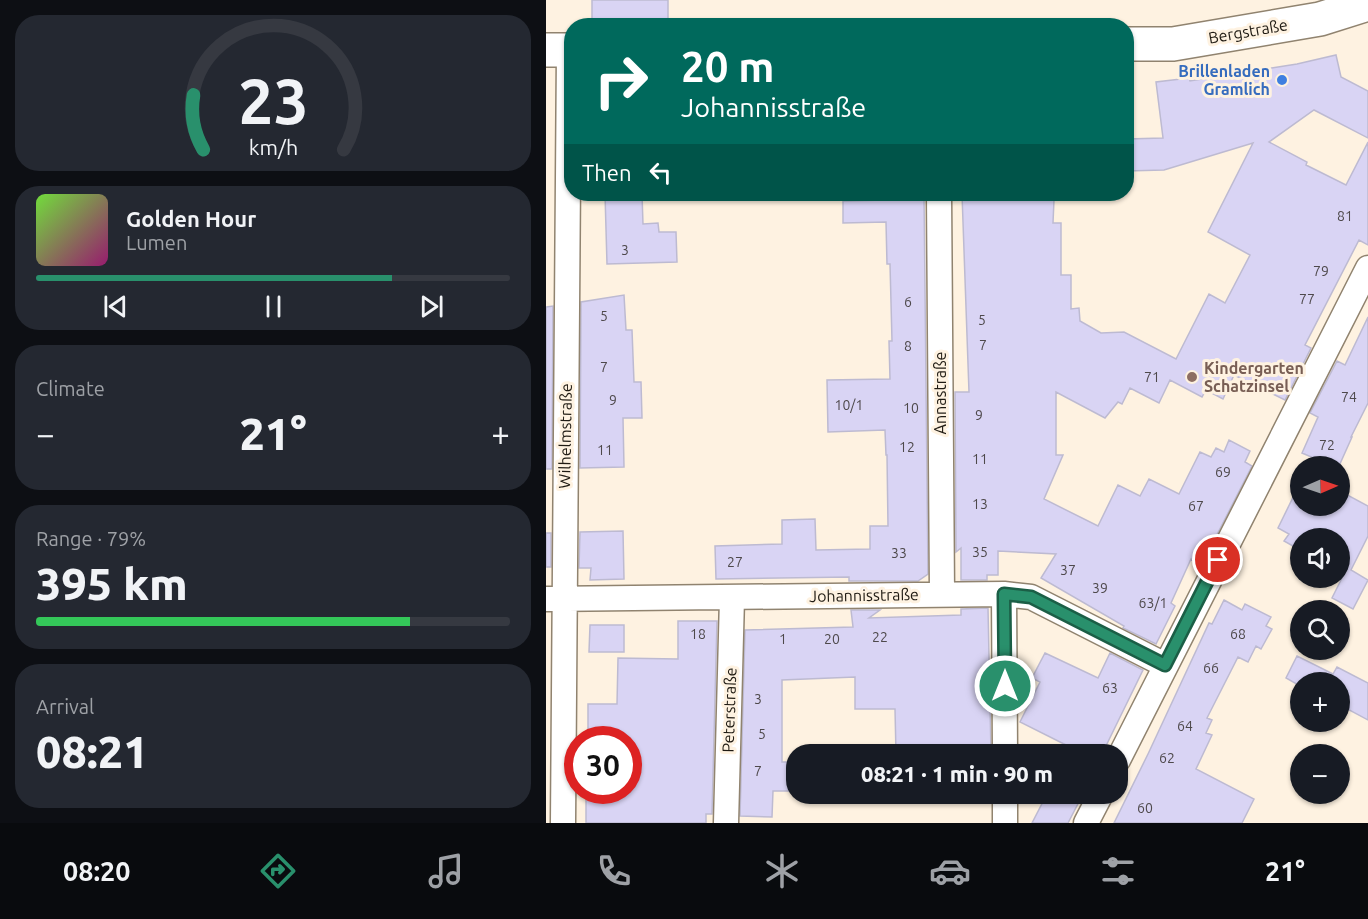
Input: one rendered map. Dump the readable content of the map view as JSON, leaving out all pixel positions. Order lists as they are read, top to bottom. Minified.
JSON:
{"streets":{"main road":["Bergstraße"],"street":["Annastraße","Wilhelmstraße","Johannisstraße","Peterstraße"]},"crossings":[["Annastraße","Johannisstraße"],["Wilhelmstraße","Johannisstraße"],["Johannisstraße","Peterstraße"]],"places":["Brillenladen Gramlich","Kindergarten Schatzinsel"],"house_numbers":["81","3","79","77","6","5","5","7","8","7","71","74","9","10/1","10","9","72","12","11","11","69","13","67","35","33","27","37","39","63/1","18","68","22","1","20","66","63","3","64","5","62","7","60"],"north":"right","page":{"turn":["20 m","Johannisstraße"],"then":"Then","song":["Golden Hour","Lumen"],"tile":["Climate",["Range · 79%","395 km"],["Arrival","08:21"]],"heat":["−","21°","+"],"map_buttons":["+","−"],"limit":"30","trip":"08:21 · 1 min · 90 m","tabs":["08:20","21°"],"gauge":["23","km/h"]}}
